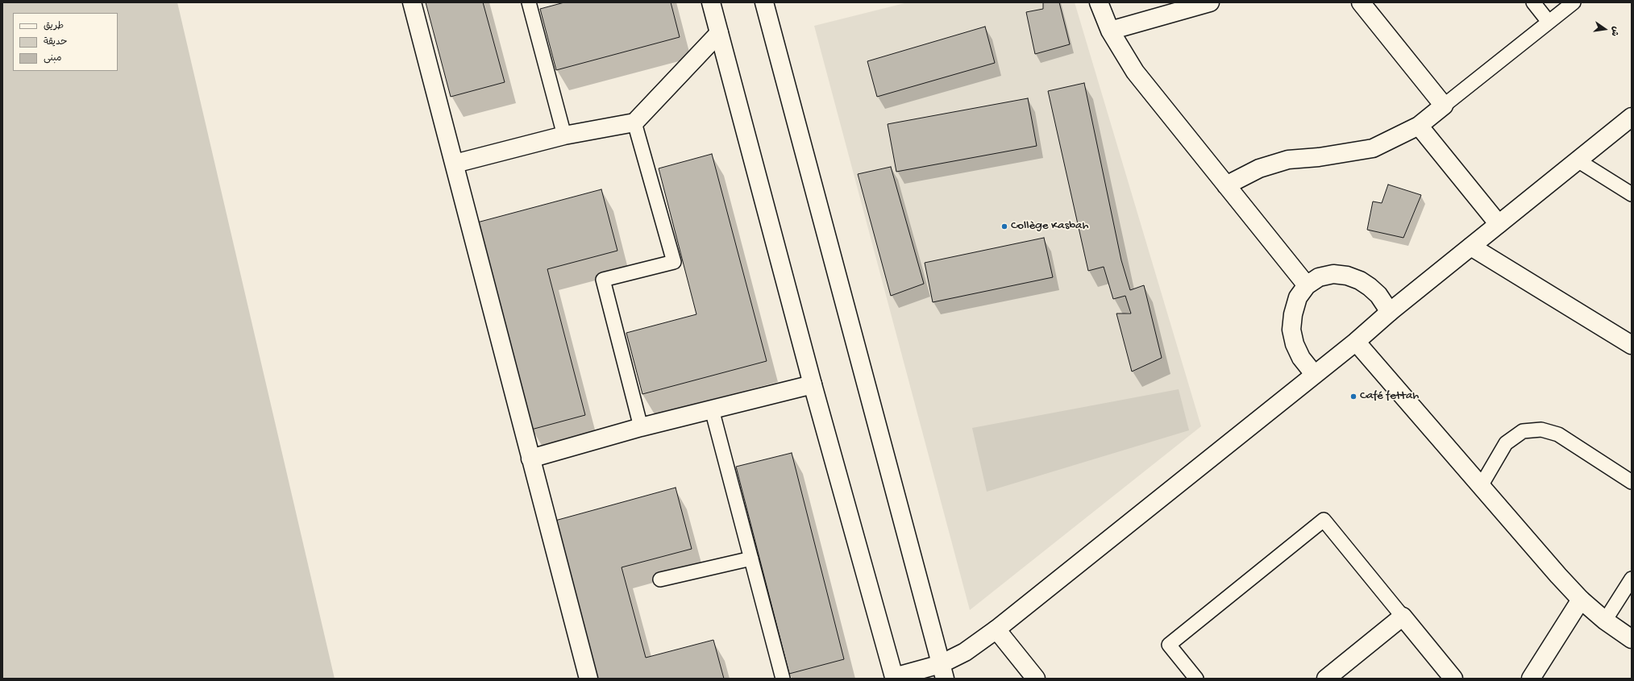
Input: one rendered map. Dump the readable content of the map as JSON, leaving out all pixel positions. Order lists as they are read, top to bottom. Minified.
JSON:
{"places":["Collège Kasbah","Café fettah"],"legend":["طريق","حديقة","مبنى"],"north":"right"}
